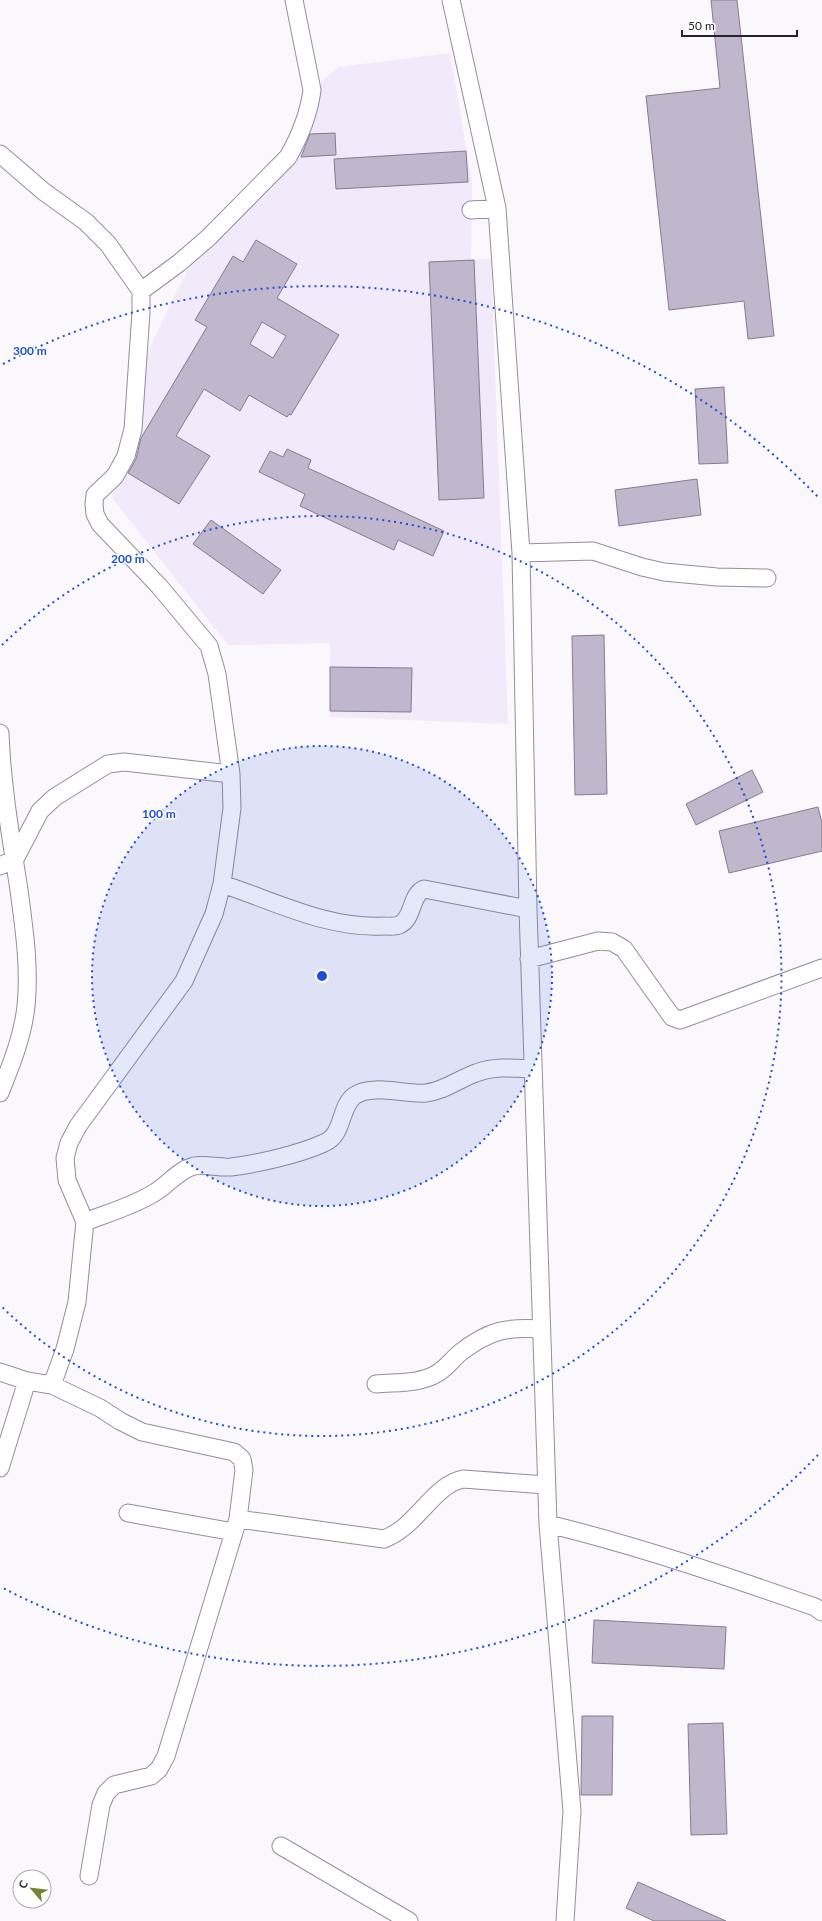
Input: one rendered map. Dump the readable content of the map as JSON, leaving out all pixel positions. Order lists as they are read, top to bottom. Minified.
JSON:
{"scale_bar":"50 m","north":"top left","rings":["300 m","200 m","100 m"]}
